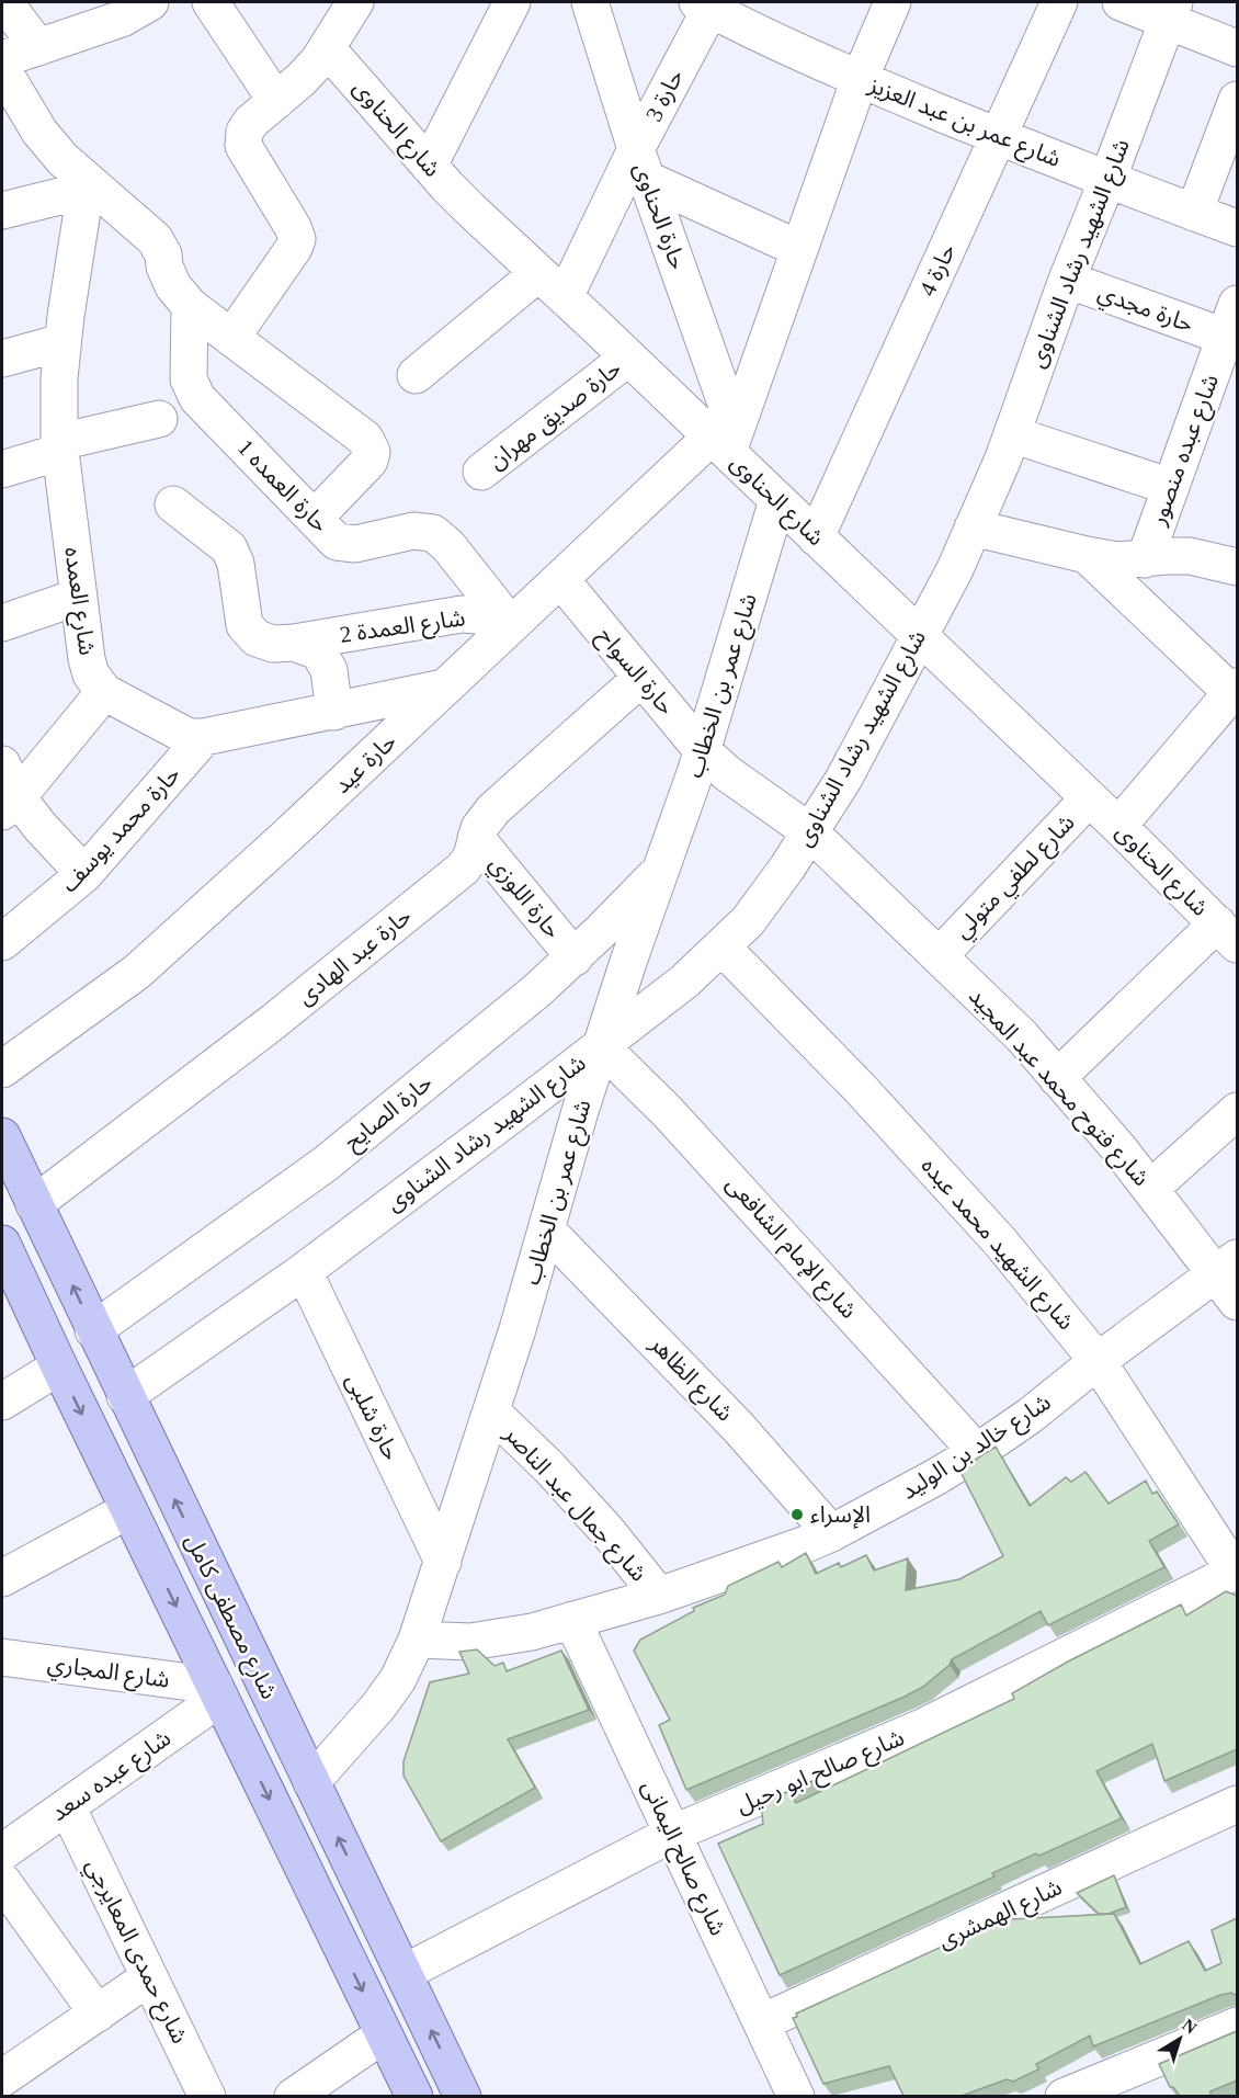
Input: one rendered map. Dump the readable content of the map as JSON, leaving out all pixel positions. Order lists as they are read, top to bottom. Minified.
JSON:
{"streets":{"main road":["شارع مصطفى كامل"],"street":["حارة 3","شارع عمر بن عبد العزيز","شارع الحناوى","حارة الحناوى","شارع الشهيد رشاد الشناوى","حارة 4","حارة مجدي","حارة صديق مهران","شارع عبده منصور","حارة العمده 1","شارع العمده","شارع العمدة 2","حارة السواح","شارع عمر بن الخطاب","حارة عيد","حارة محمد يوسف","شارع لطفي متولي","حارة اللوزي","حارة عبد الهادى","شارع فتوح محمد عبد المجيد","حارة الصايح","شارع الشهيد محمد عبده","شارع الإمام الشافعى","شارع الظاهر","حارة شلبى","شارع خالد بن الوليد","شارع جمال عبد الناصر","شارع المجاري","شارع صالح ابو رحيل","شارع عبده سعد","شارع صالح اليمانى","شارع الهمشرى","شارع حمدى المعايرجي"]},"crossings":[["حارة 3","شارع عمر بن عبد العزيز"],["حارة 3","شارع الحناوى"],["حارة 3","حارة الحناوى"],["شارع عمر بن عبد العزيز","شارع الشهيد رشاد الشناوى"],["شارع عمر بن عبد العزيز","حارة 4"],["شارع الحناوى","حارة الحناوى"],["شارع الحناوى","شارع الشهيد رشاد الشناوى"],["شارع الحناوى","حارة 4"],["شارع الحناوى","حارة صديق مهران"],["شارع الحناوى","شارع عمر بن الخطاب"],["شارع الحناوى","حارة عيد"],["شارع الحناوى","شارع لطفي متولي"],["حارة الحناوى","حارة عيد"],["شارع الشهيد رشاد الشناوى","حارة مجدي"],["شارع الشهيد رشاد الشناوى","حارة السواح"],["شارع الشهيد رشاد الشناوى","شارع عمر بن الخطاب"],["شارع الشهيد رشاد الشناوى","شارع فتوح محمد عبد المجيد"],["شارع الشهيد رشاد الشناوى","شارع الشهيد محمد عبده"],["شارع الشهيد رشاد الشناوى","شارع الإمام الشافعى"],["شارع الشهيد رشاد الشناوى","حارة شلبى"],["شارع الشهيد رشاد الشناوى","شارع مصطفى كامل"],["حارة مجدي","شارع عبده منصور"],["حارة العمده 1","شارع العمدة 2"],["حارة العمده 1","حارة عيد"],["شارع العمدة 2","حارة عيد"],["حارة السواح","شارع عمر بن الخطاب"],["حارة السواح","حارة عيد"],["حارة السواح","حارة عبد الهادى"],["حارة السواح","شارع فتوح محمد عبد المجيد"],["شارع عمر بن الخطاب","حارة الصايح"],["شارع عمر بن الخطاب","شارع الإمام الشافعى"],["شارع عمر بن الخطاب","شارع الظاهر"],["شارع عمر بن الخطاب","حارة شلبى"],["شارع عمر بن الخطاب","شارع خالد بن الوليد"],["شارع عمر بن الخطاب","شارع جمال عبد الناصر"],["شارع عمر بن الخطاب","شارع مصطفى كامل"],["شارع لطفي متولي","شارع فتوح محمد عبد المجيد"],["حارة اللوزي","حارة عبد الهادى"],["حارة اللوزي","حارة الصايح"],["حارة عبد الهادى","شارع مصطفى كامل"],["شارع فتوح محمد عبد المجيد","شارع خالد بن الوليد"],["حارة الصايح","شارع مصطفى كامل"],["شارع الشهيد محمد عبده","شارع خالد بن الوليد"],["شارع الشهيد محمد عبده","شارع صالح ابو رحيل"],["شارع الإمام الشافعى","شارع خالد بن الوليد"],["شارع الظاهر","شارع خالد بن الوليد"],["شارع خالد بن الوليد","شارع جمال عبد الناصر"],["شارع خالد بن الوليد","شارع صالح اليمانى"],["شارع مصطفى كامل","شارع المجاري"],["شارع مصطفى كامل","شارع صالح ابو رحيل"],["شارع مصطفى كامل","شارع عبده سعد"],["شارع المجاري","شارع عبده سعد"],["شارع صالح ابو رحيل","شارع صالح اليمانى"],["شارع عبده سعد","شارع حمدى المعايرجي"],["شارع صالح اليمانى","شارع الهمشرى"]],"places":["الإسراء"],"north":"top right"}
